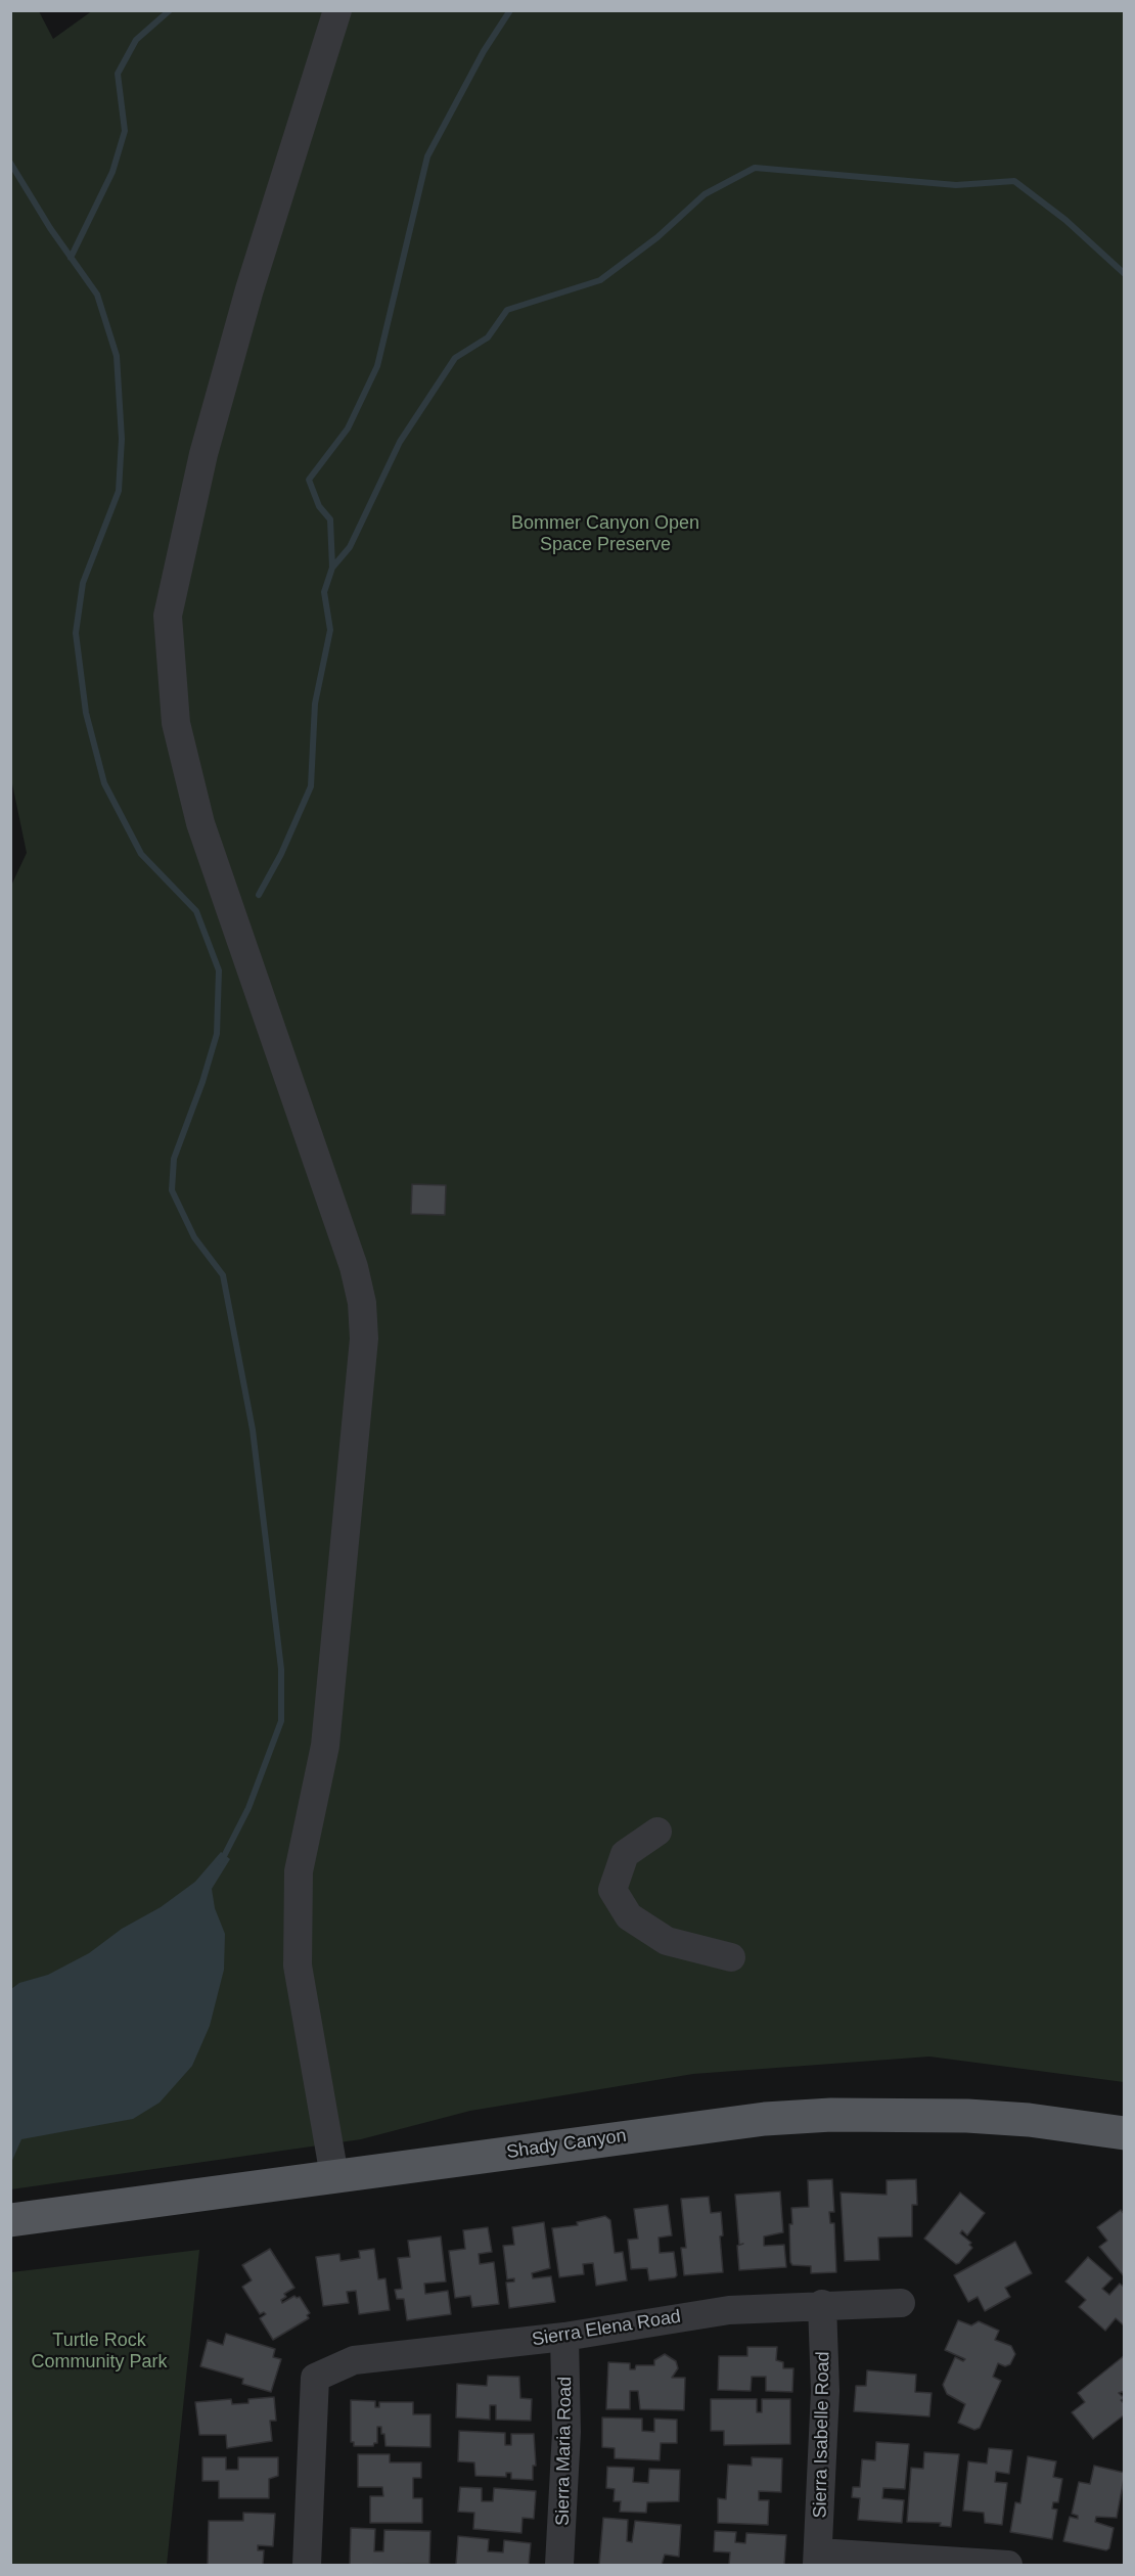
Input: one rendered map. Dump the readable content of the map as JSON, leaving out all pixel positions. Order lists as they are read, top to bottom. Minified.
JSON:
{"streets":{"main road":["Shady Canyon"],"street":["Sierra Elena Road","Sierra Isabelle Road","Sierra Maria Road"]},"crossings":[["Sierra Elena Road","Sierra Isabelle Road"],["Sierra Elena Road","Sierra Maria Road"]],"parks":["Bommer Canyon Open Space Preserve","Turtle Rock Community Park"]}
